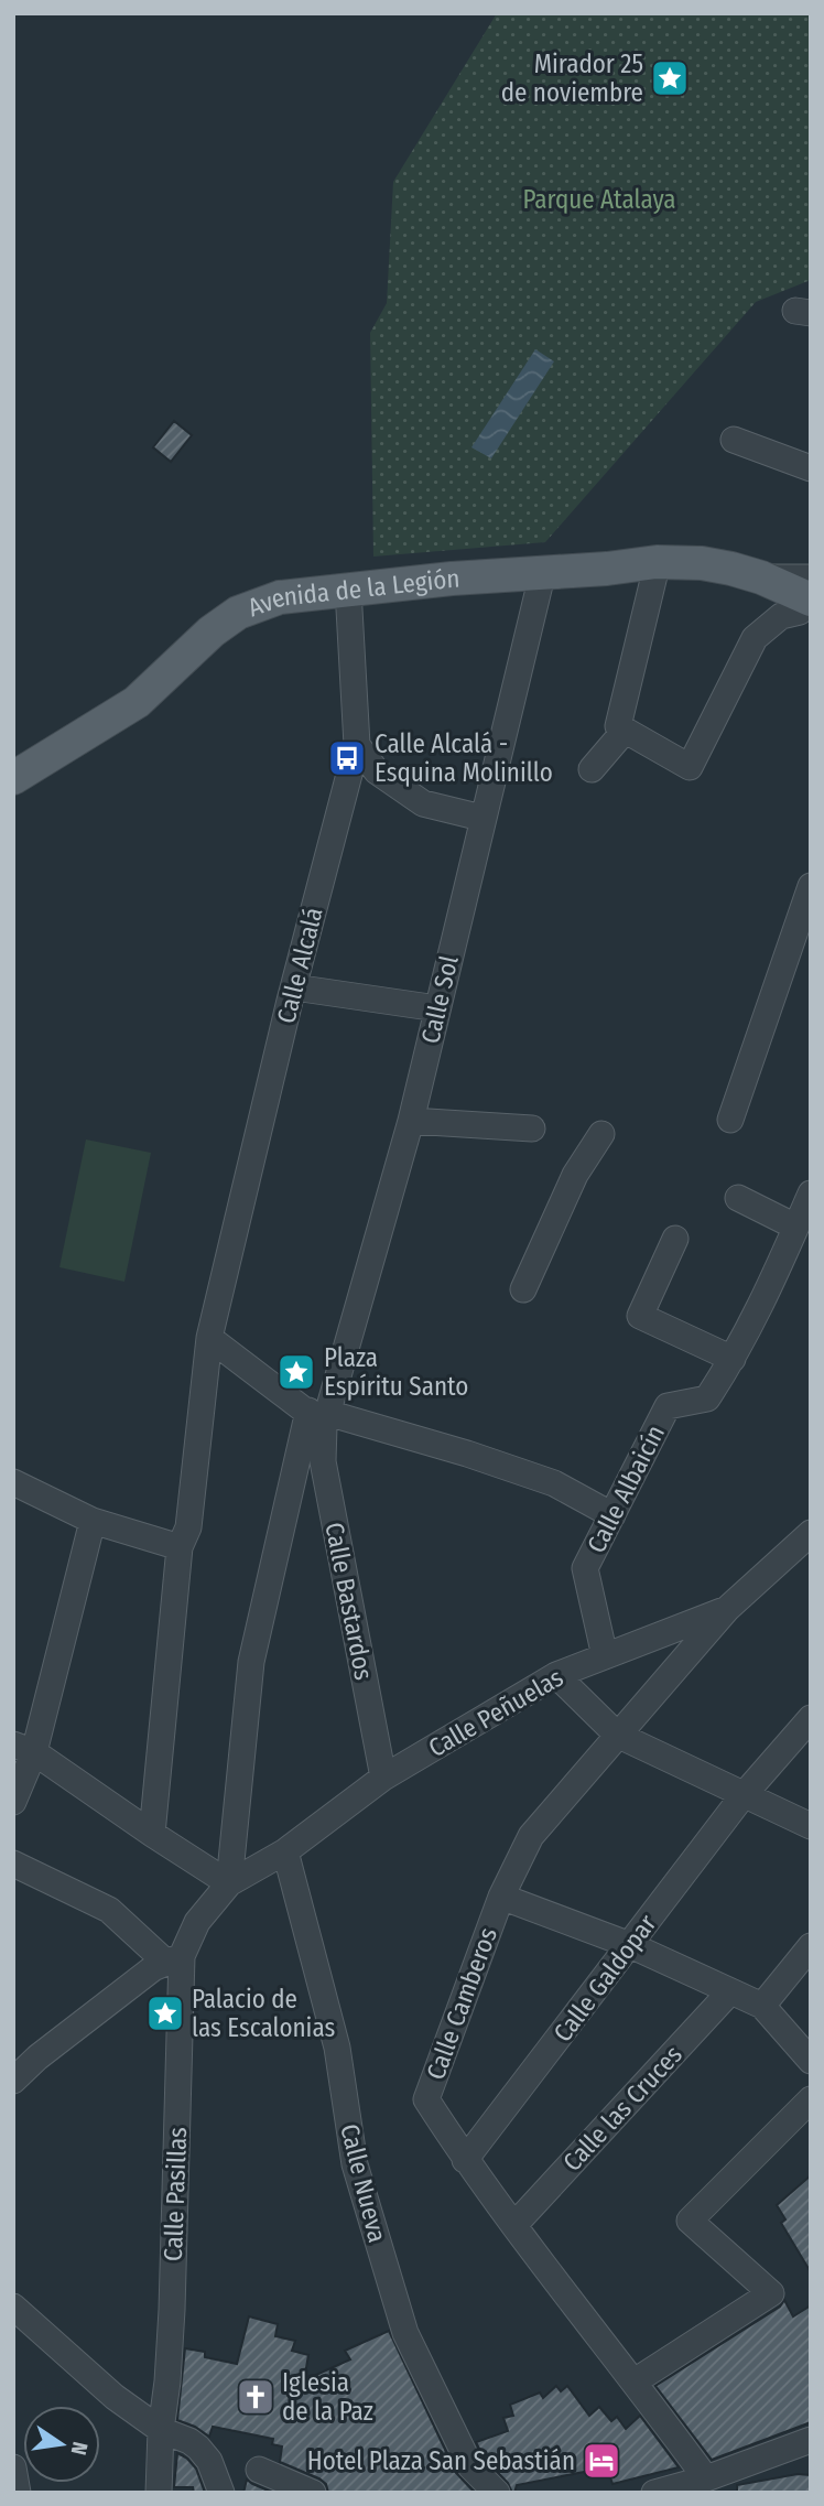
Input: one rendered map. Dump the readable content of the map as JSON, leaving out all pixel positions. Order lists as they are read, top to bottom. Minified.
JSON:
{"streets":{"main road":["Avenida de la Legión"],"street":["Calle Alcalá","Calle Sol","Calle Albaicín","Calle Bastardos","Calle Peñuelas","Calle Galdopar","Calle Camberos","Calle las Cruces","Calle Nueva","Calle Pasillas"]},"crossings":[["Avenida de la Legión","Calle Alcalá"],["Avenida de la Legión","Calle Sol"],["Calle Sol","Calle Bastardos"],["Calle Albaicín","Calle Peñuelas"],["Calle Bastardos","Calle Peñuelas"],["Calle Peñuelas","Calle Camberos"],["Calle Peñuelas","Calle Nueva"],["Calle Galdopar","Calle Camberos"],["Calle Camberos","Calle las Cruces"]],"parks":["Parque Atalaya"],"places":{"place":["Mirador 25 de noviembre","Plaza Espíritu Santo","Palacio de las Escalonias"],"bus stop":["Calle Alcalá - Esquina Molinillo"],"church":["Iglesia de la Paz"],"hotel":["Hotel Plaza San Sebastián"]},"north":"right"}
